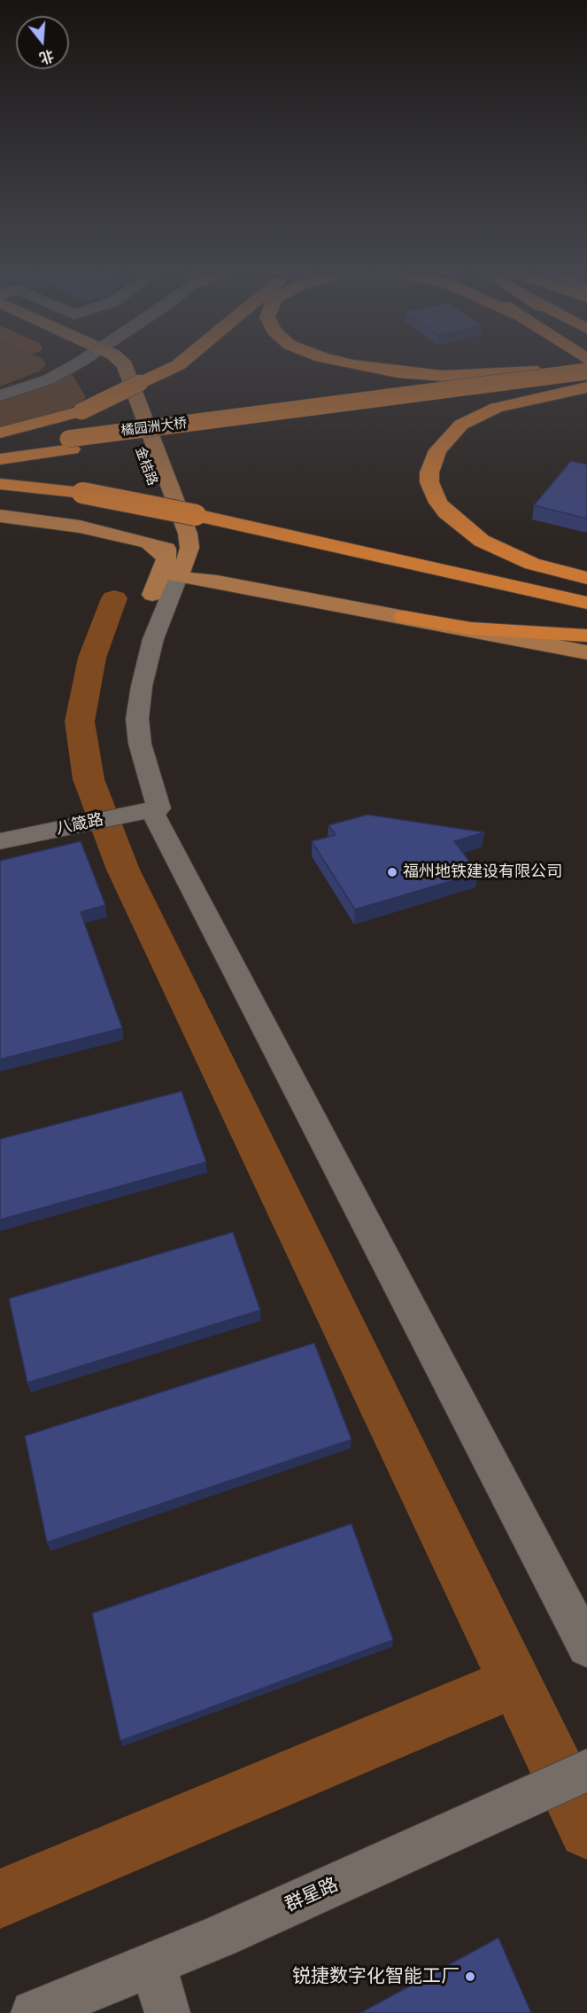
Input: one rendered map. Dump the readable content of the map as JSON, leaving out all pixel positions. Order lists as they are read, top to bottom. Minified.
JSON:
{"streets":{"highway":["橘园洲大桥"],"main road":["金桔路"],"street":["八箴路","群星路"]},"places":["福州地铁建设有限公司","锐捷数字化智能工厂"],"north":"bottom"}
